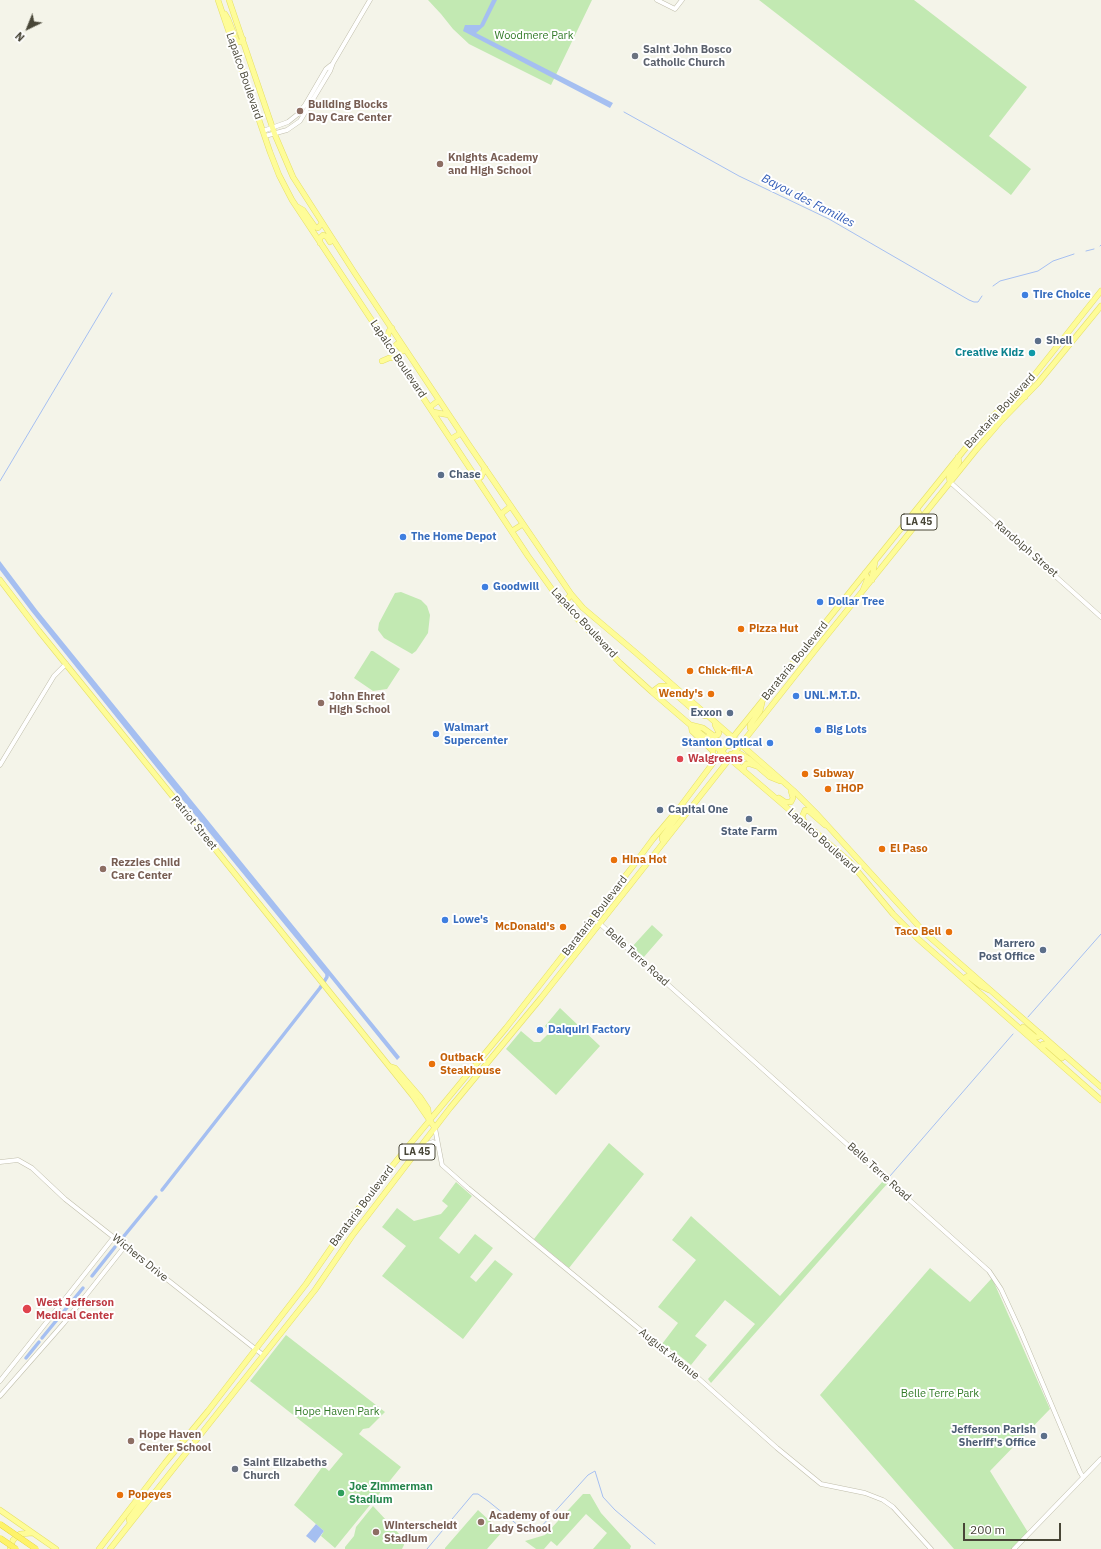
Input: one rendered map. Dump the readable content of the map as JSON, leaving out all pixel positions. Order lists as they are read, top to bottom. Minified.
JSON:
{"streets":{"main road":["Lapalco Boulevard","Barataria Boulevard","LA 45","Patriot Street"],"street":["Randolph Street","Belle Terre Road","Wichers Drive","August Avenue"]},"crossings":[["Lapalco Boulevard","Barataria Boulevard"],["Barataria Boulevard","Randolph Street"],["Barataria Boulevard","Patriot Street"],["Barataria Boulevard","Belle Terre Road"],["Barataria Boulevard","Wichers Drive"],["Barataria Boulevard","August Avenue"],["Patriot Street","August Avenue"]],"water":["Bayou des Familles"],"parks":["Woodmere Park","Belle Terre Park","Hope Haven Park"],"places":["Saint John Bosco Catholic Church","Building Blocks Day Care Center","Knights Academy and High School","Tire Choice","Shell","Creative Kidz","Chase","The Home Depot","Goodwill","Dollar Tree","Pizza Hut","Chick-fil-A","Wendy's","UNL.M.T.D.","John Ehret High School","Exxon","Big Lots","Walmart Supercenter","Stanton Optical","Walgreens","Subway","IHOP","Capital One","State Farm","El Paso","Hina Hot","Rezzies Child Care Center","Lowe's","McDonald's","Taco Bell","Marrero Post Office","Daiquiri Factory","Outback Steakhouse","West Jefferson Medical Center","Jefferson Parish Sheriff's Office","Hope Haven Center School","Saint Elizabeths Church","Joe Zimmerman Stadium","Popeyes","Academy of our Lady School","Winterscheidt Stadium"],"scale_bar":"200 m","north":"bottom left"}
